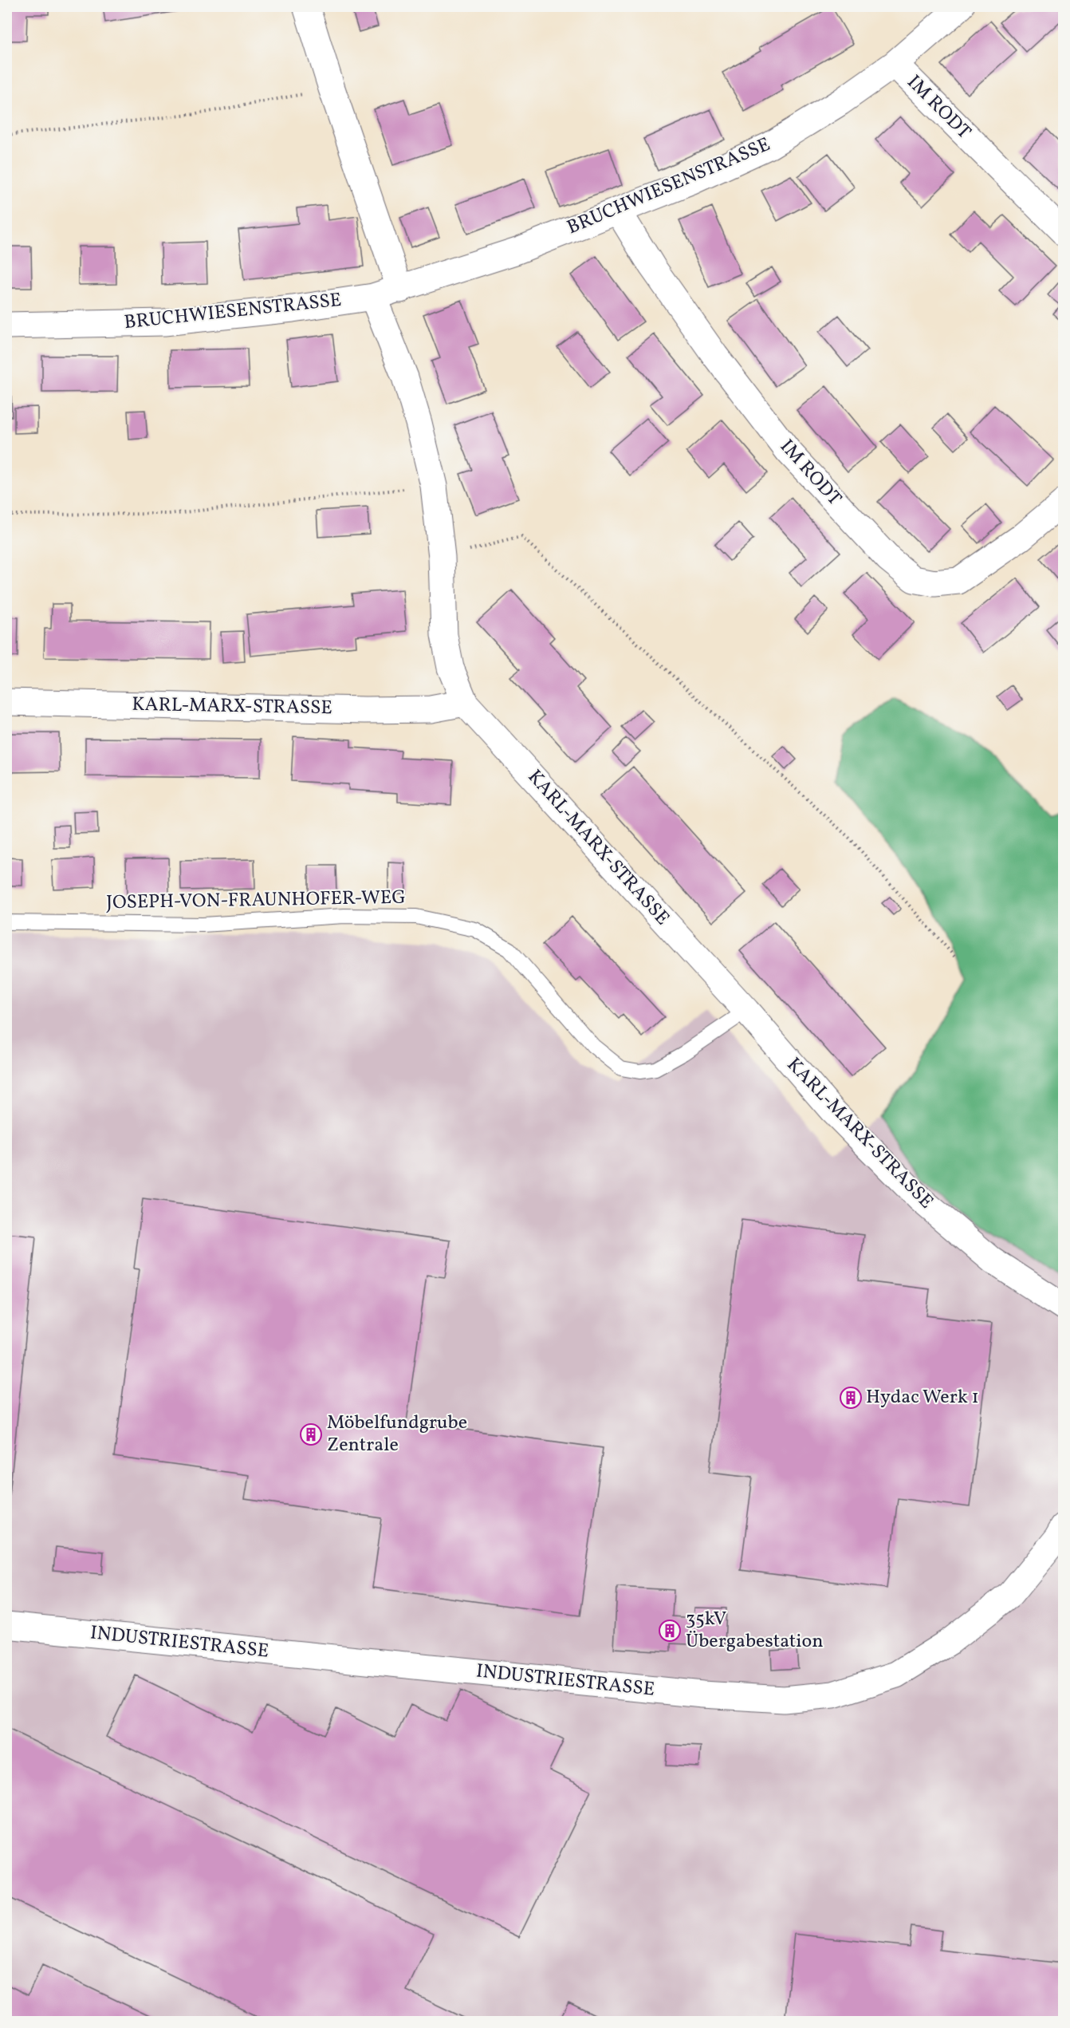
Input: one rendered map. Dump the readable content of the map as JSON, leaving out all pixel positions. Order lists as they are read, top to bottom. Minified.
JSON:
{"streets":{"street":["IM RODT","BRUCHWIESENSTRASSE","KARL-MARX-STRASSE","INDUSTRIESTRASSE"],"lane":["JOSEPH-VON-FRAUNHOFER-WEG"]},"crossings":[["IM RODT","BRUCHWIESENSTRASSE"],["KARL-MARX-STRASSE","JOSEPH-VON-FRAUNHOFER-WEG"]],"places":{"building":["Hydac Werk 1","Möbelfundgrube Zentrale","35kV Übergabestation"]}}
